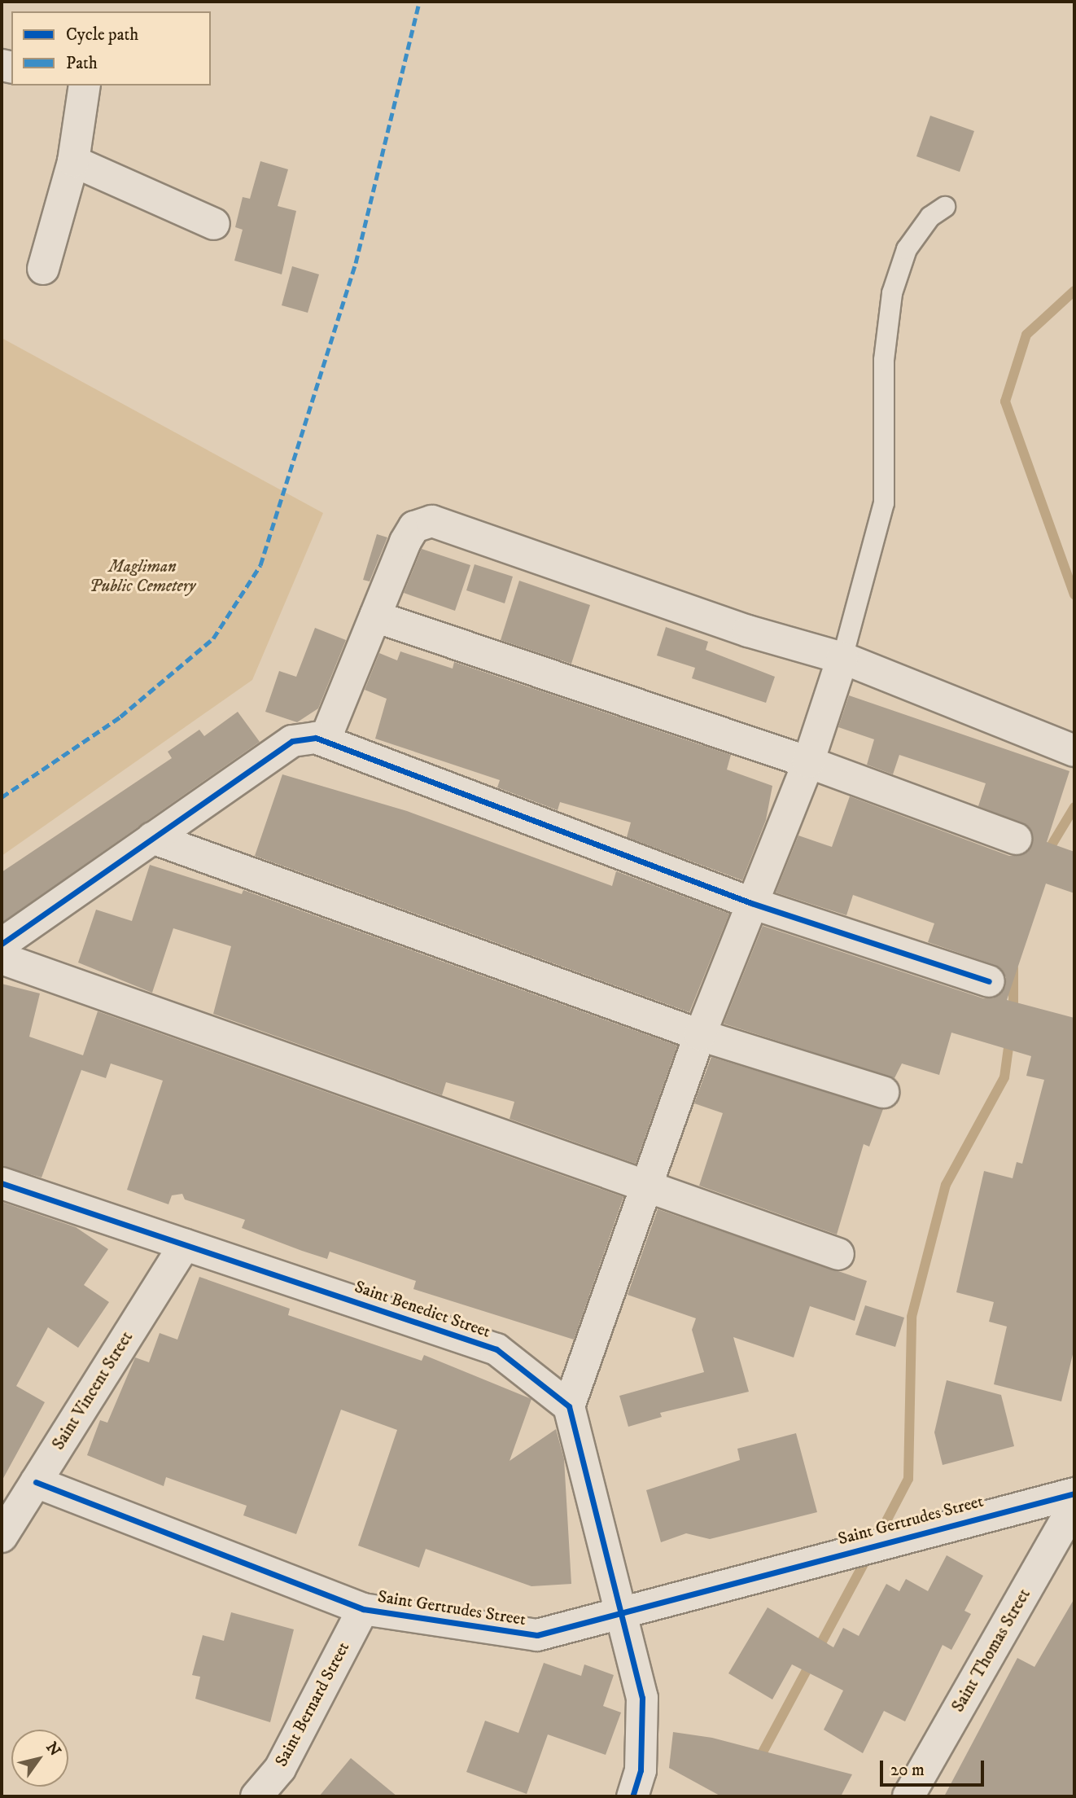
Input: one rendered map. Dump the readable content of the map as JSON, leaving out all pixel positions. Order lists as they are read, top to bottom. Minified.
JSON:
{"streets":{"street":["Saint Benedict Street","Saint Vincent Street","Saint Gertrudes Street","Saint Thomas Street","Saint Bernard Street"]},"crossings":[["Saint Benedict Street","Saint Vincent Street"],["Saint Vincent Street","Saint Gertrudes Street"],["Saint Gertrudes Street","Saint Bernard Street"]],"parks":["Magliman Public Cemetery"],"legend":["Cycle path","Path"],"scale_bar":"20 m","north":"top right"}
